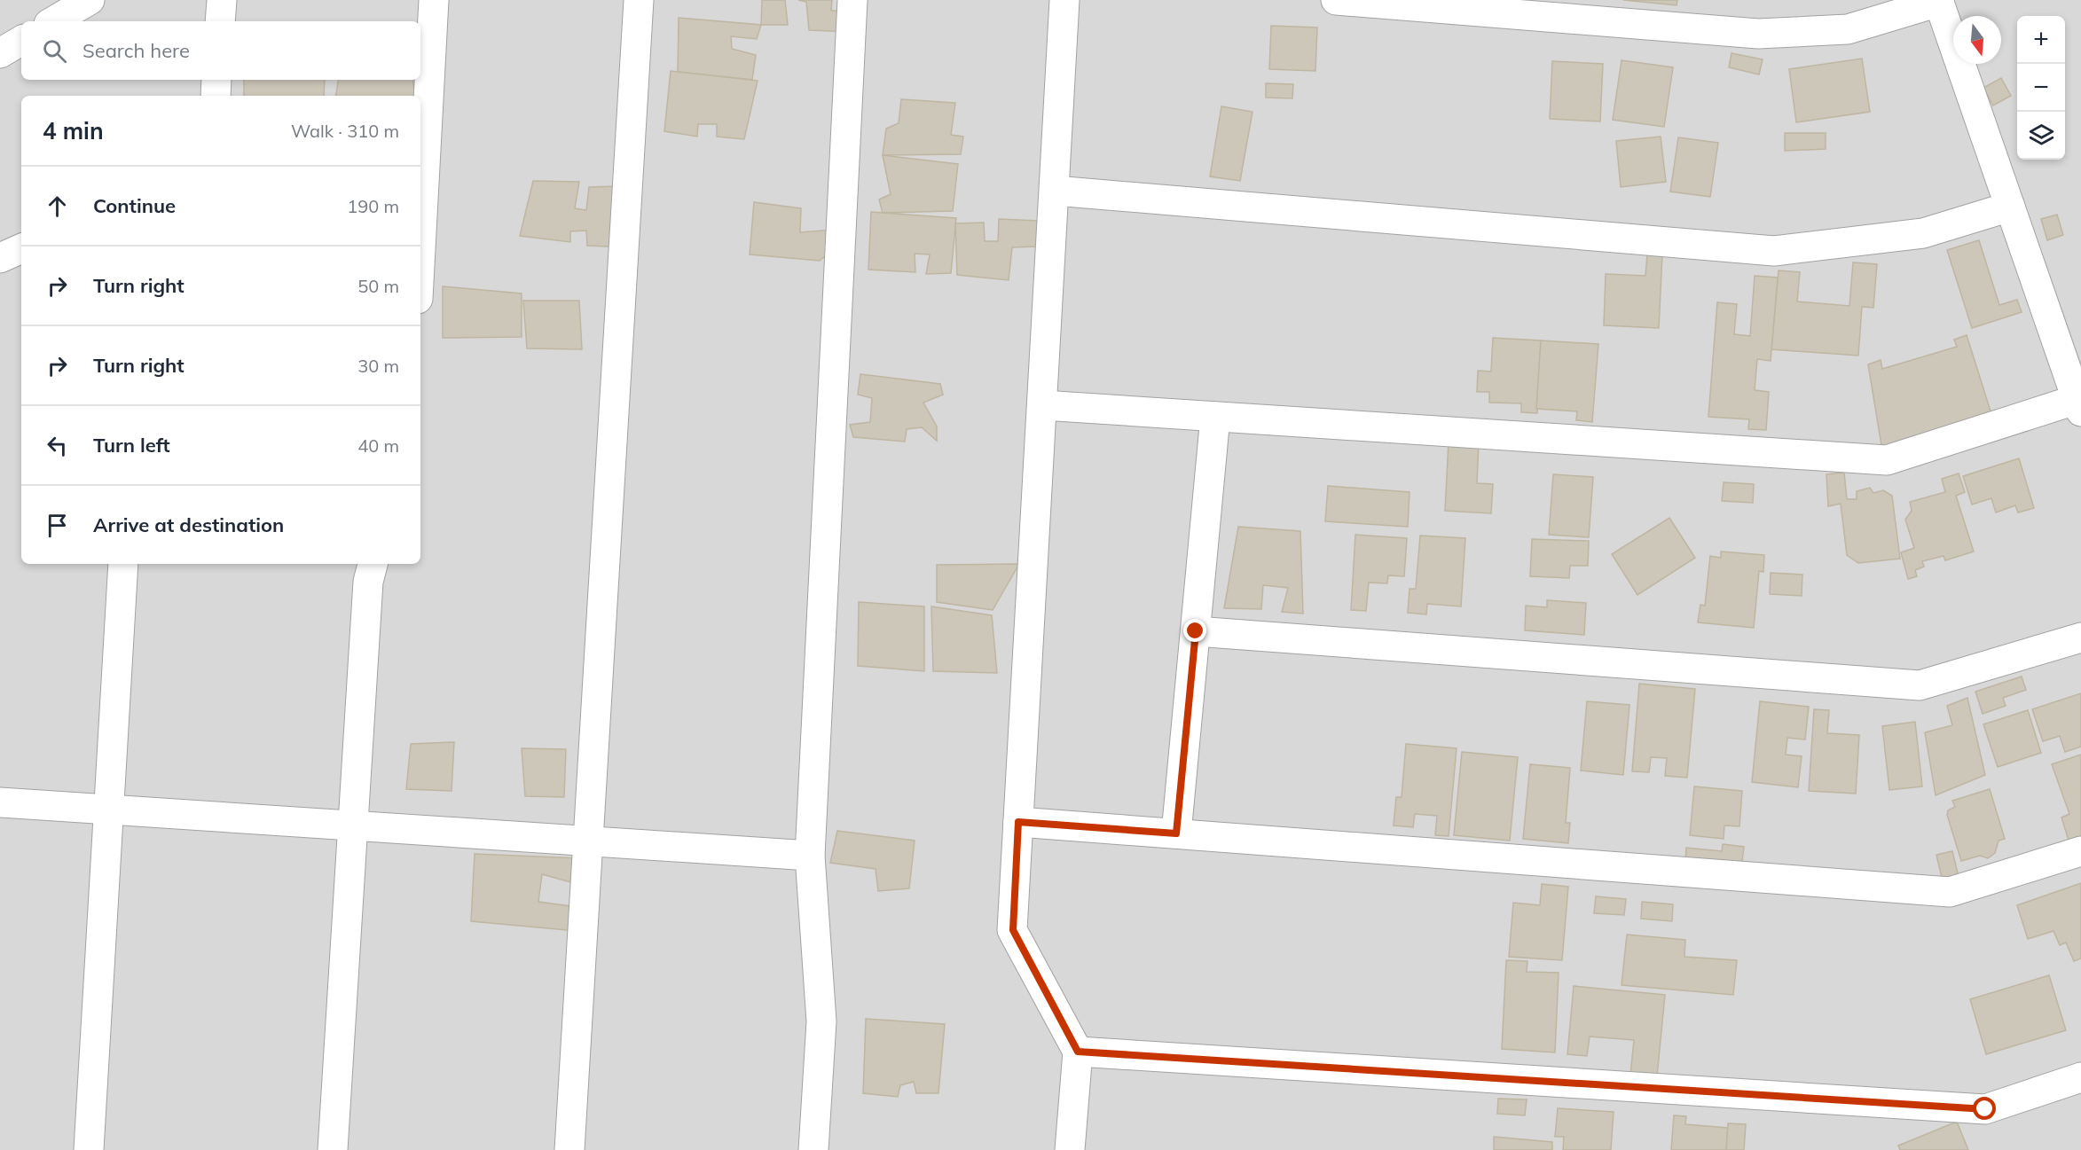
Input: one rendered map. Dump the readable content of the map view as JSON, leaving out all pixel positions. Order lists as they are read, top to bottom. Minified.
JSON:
{"north":"bottom","page":{"map_buttons":["+","−"],"search":"Search here","heading":["4 min","Walk · 310 m"],"list":[["Continue","190 m"],["Turn right","50 m"],["Turn right","30 m"],["Turn left","40 m"],"Arrive at destination"]}}
